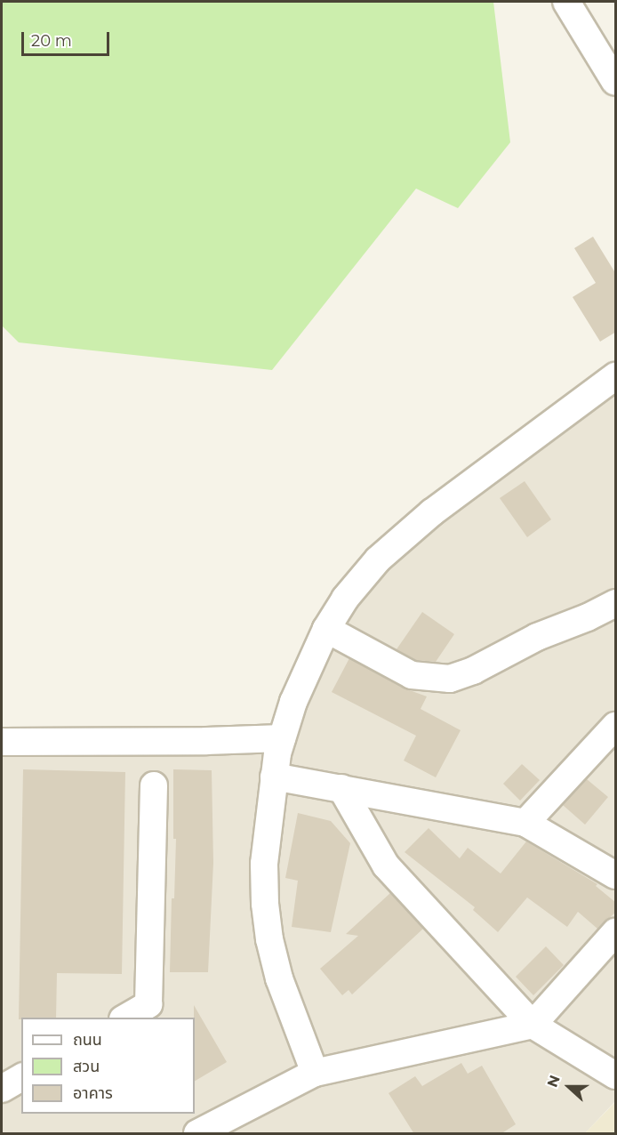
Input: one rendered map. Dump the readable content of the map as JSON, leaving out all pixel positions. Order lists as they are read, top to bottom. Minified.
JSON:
{"legend":["ถนน","สวน","อาคาร"],"scale_bar":"20 m","north":"left"}
